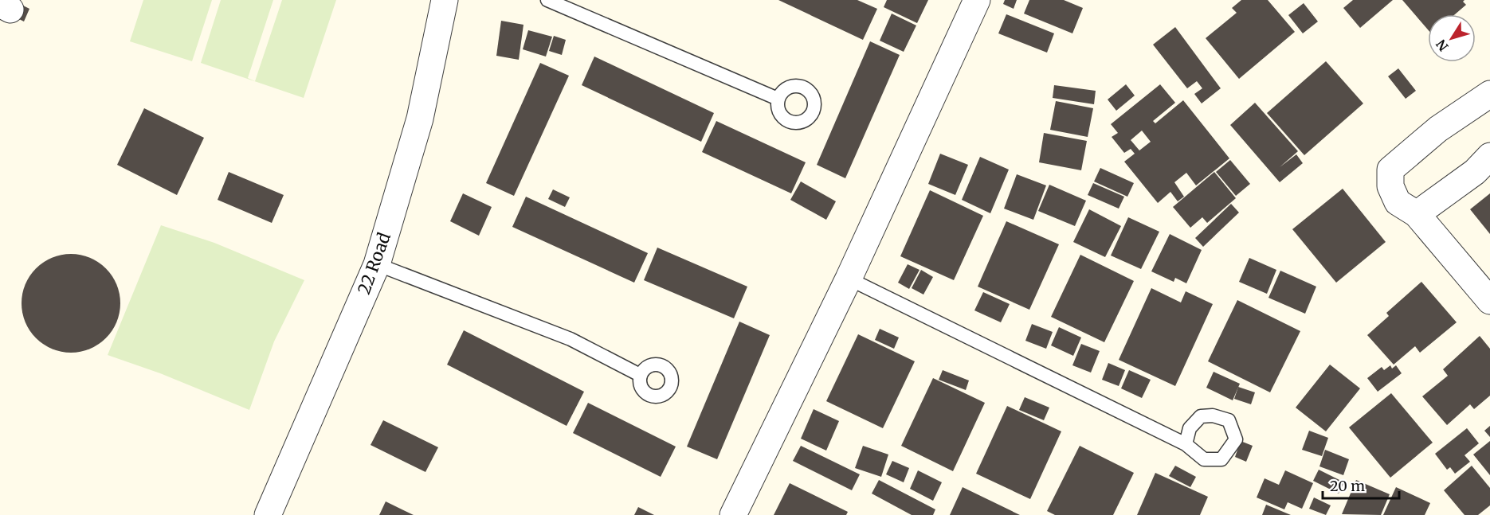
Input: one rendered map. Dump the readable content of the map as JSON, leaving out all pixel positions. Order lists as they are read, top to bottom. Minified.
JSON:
{"streets":{"street":["22 Road"]},"scale_bar":"20 m","north":"bottom left"}
